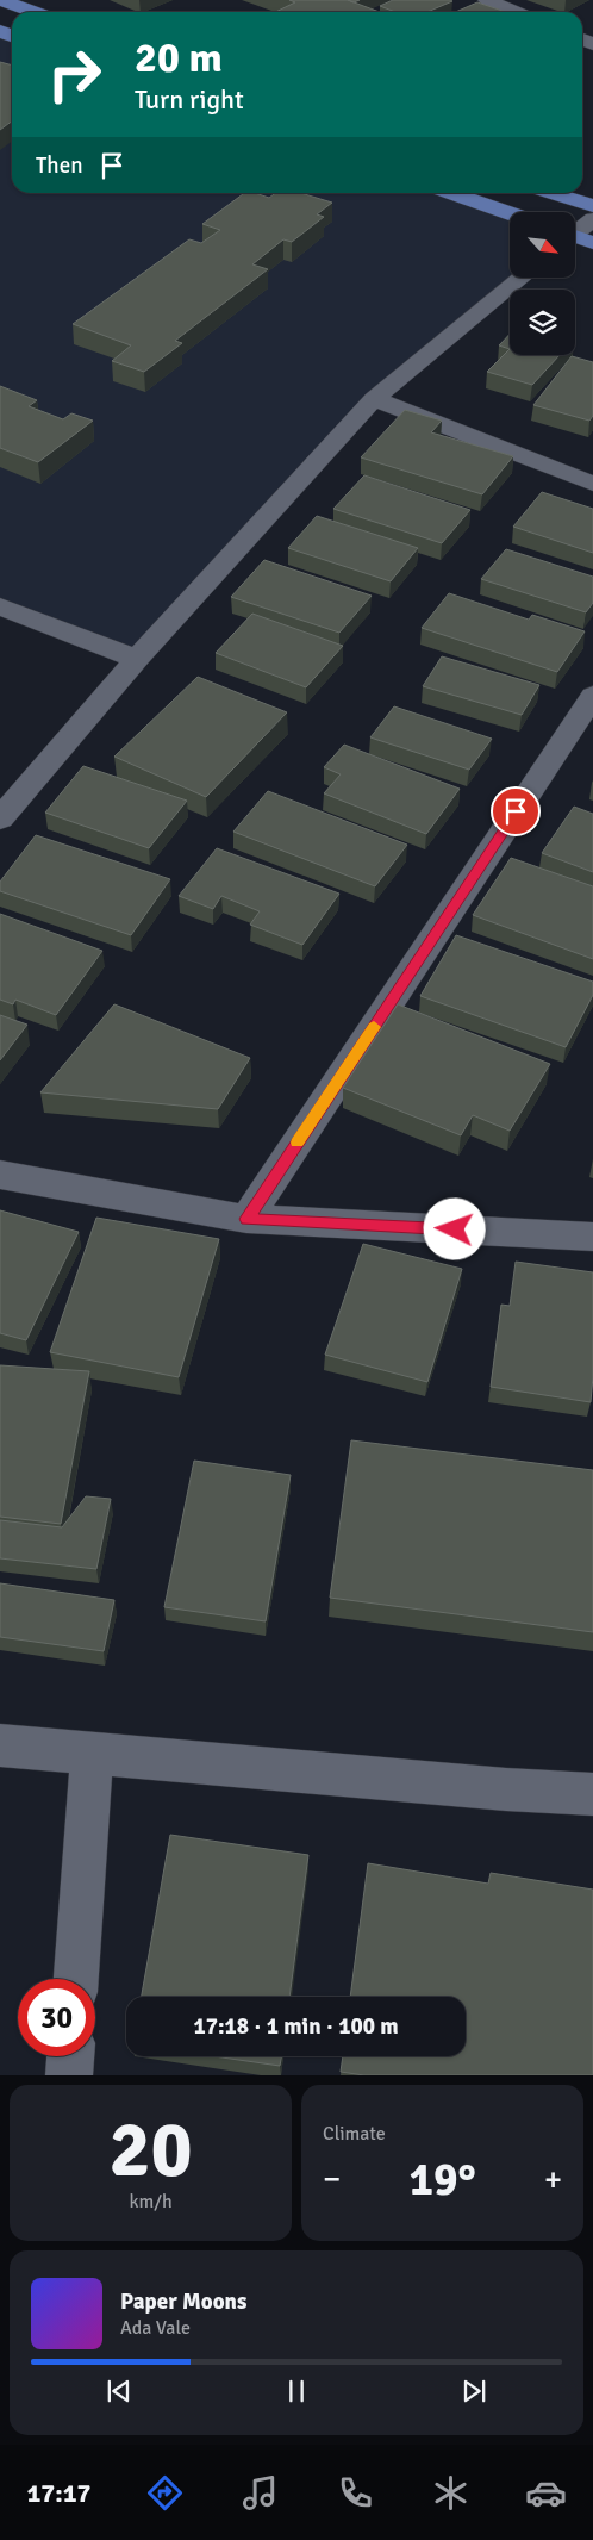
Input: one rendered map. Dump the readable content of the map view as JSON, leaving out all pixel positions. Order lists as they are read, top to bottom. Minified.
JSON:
{"north":"bottom right","page":{"turn":["20 m","Turn right"],"then":"Then","limit":"30","trip":"17:18 · 1 min · 100 m","tile":[["20","km/h"],"Climate"],"heat":["−","19°","+"],"song":["Paper Moons","Ada Vale"],"tabs":"17:17"}}
